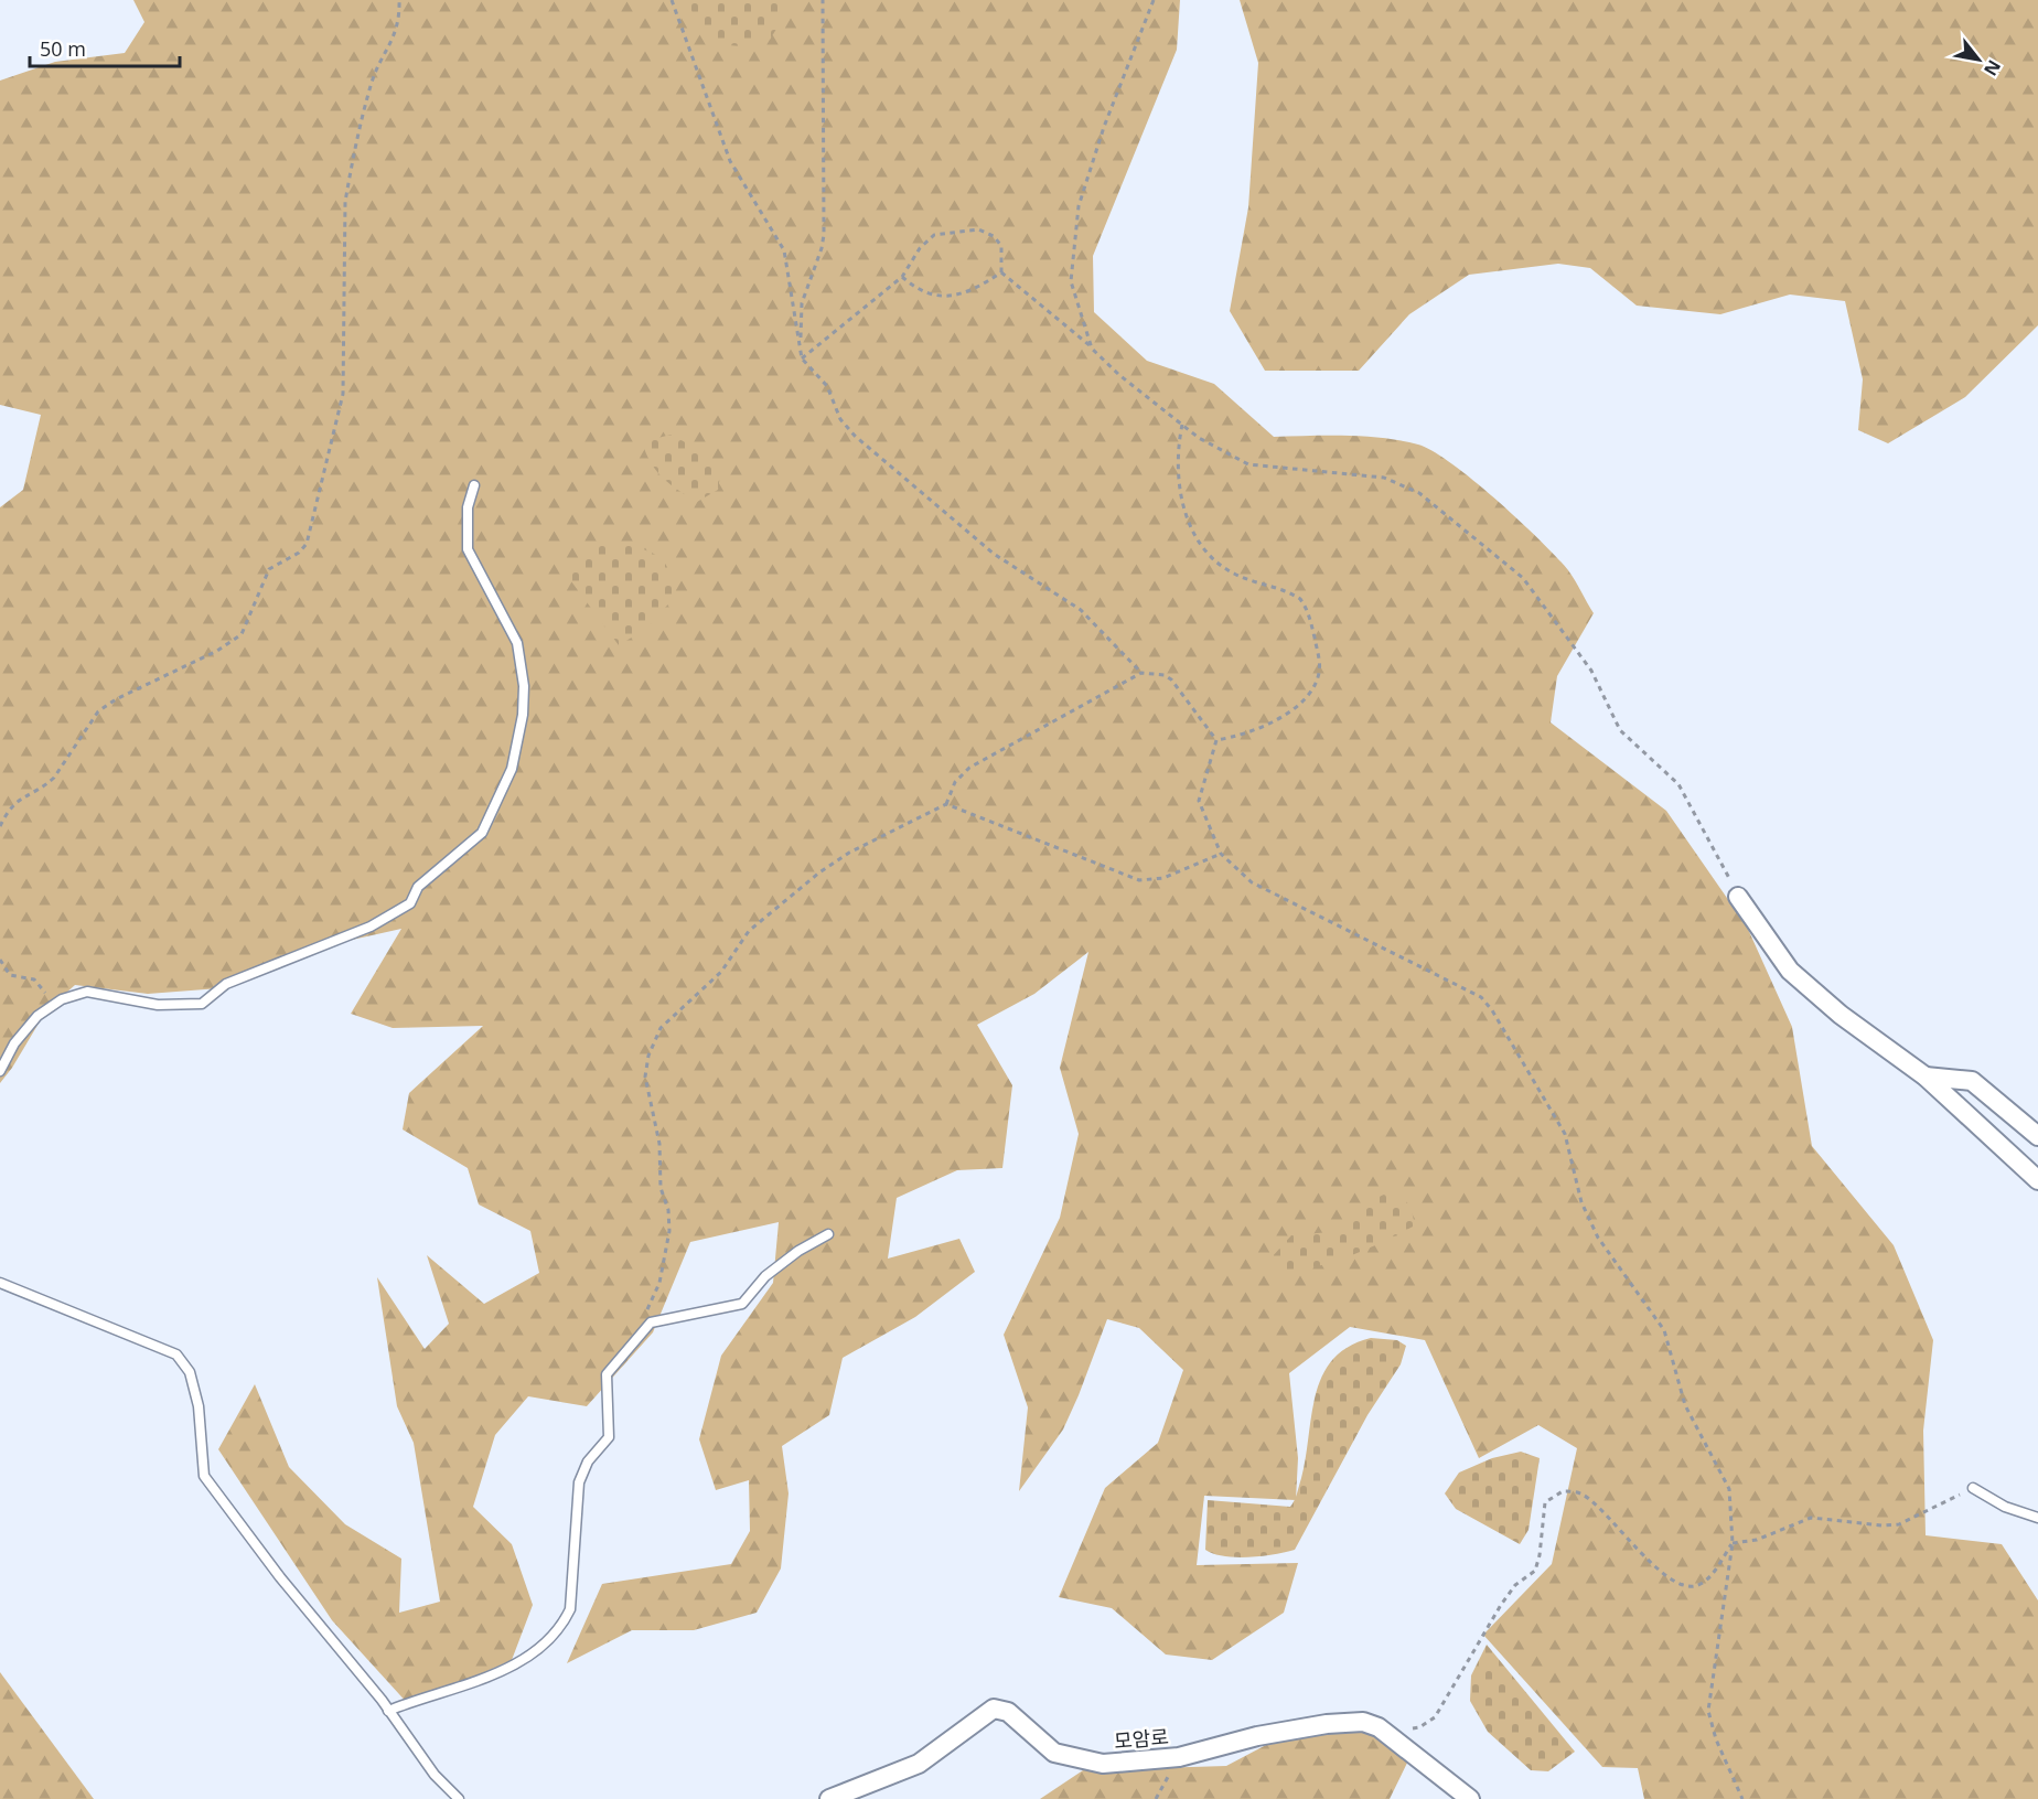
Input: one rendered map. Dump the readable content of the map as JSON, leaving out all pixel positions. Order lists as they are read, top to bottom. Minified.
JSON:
{"streets":{"street":["모암로"]},"scale_bar":"50 m","north":"bottom right"}
